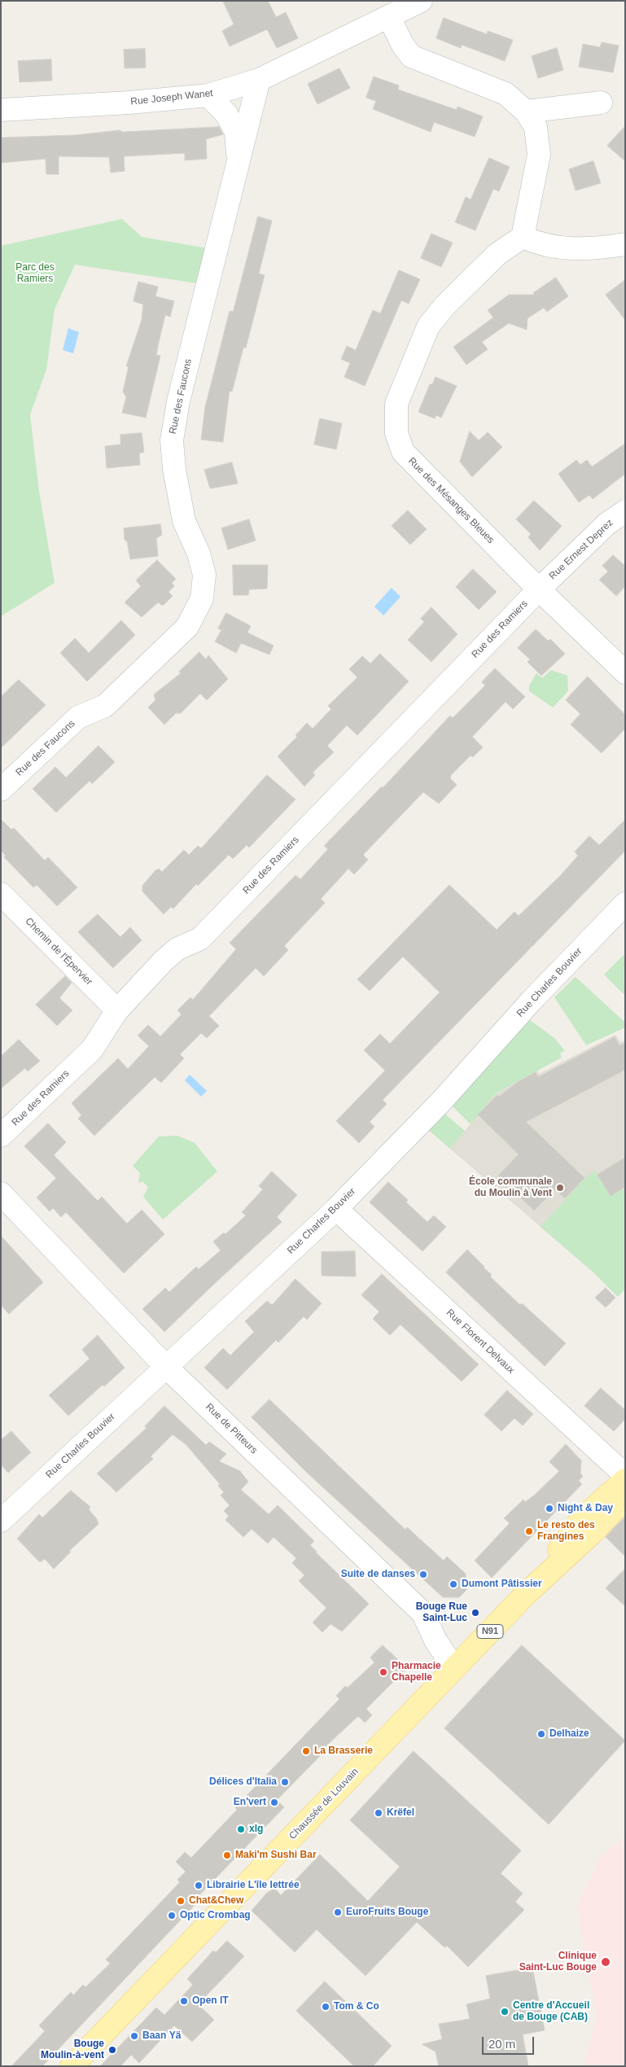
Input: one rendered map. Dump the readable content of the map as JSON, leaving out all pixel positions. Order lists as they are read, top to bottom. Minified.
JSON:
{"streets":{"main road":["N91","Chaussée de Louvain"],"street":["Rue Joseph Wanet","Rue des Faucons","Rue des Mésanges Bleues","Rue Ernest Deprez","Rue des Ramiers","Chemin de l'Épervier","Rue Charles Bouvier","Rue Florent Delvaux","Rue de Pitteurs"]},"crossings":[["Rue Joseph Wanet","Rue des Faucons"],["Rue des Mésanges Bleues","Rue Ernest Deprez"],["Rue des Mésanges Bleues","Rue des Ramiers"],["Rue Ernest Deprez","Rue des Ramiers"],["Rue des Ramiers","Chemin de l'Épervier"],["Rue Charles Bouvier","Rue Florent Delvaux"],["Rue Charles Bouvier","Rue de Pitteurs"],["Rue de Pitteurs","Chaussée de Louvain"]],"parks":["Parc des Ramiers"],"places":["École communale du Moulin à Vent","Night & Day","Le resto des Frangines","Suite de danses","Dumont Pâtissier","Bouge Rue Saint-Luc","Pharmacie Chapelle","Delhaize","La Brasserie","Délices d'Italia","En'vert","Krëfel","xlg","Maki'm Sushi Bar","Librairie L'île lettrée","Chat&Chew","EuroFruits Bouge","Optic Crombag","Clinique Saint-Luc Bouge","Open IT","Tom & Co","Centre d'Accueil de Bouge (CAB)","Baan Yä","Bouge Moulin-à-vent"],"scale_bar":"20 m"}
